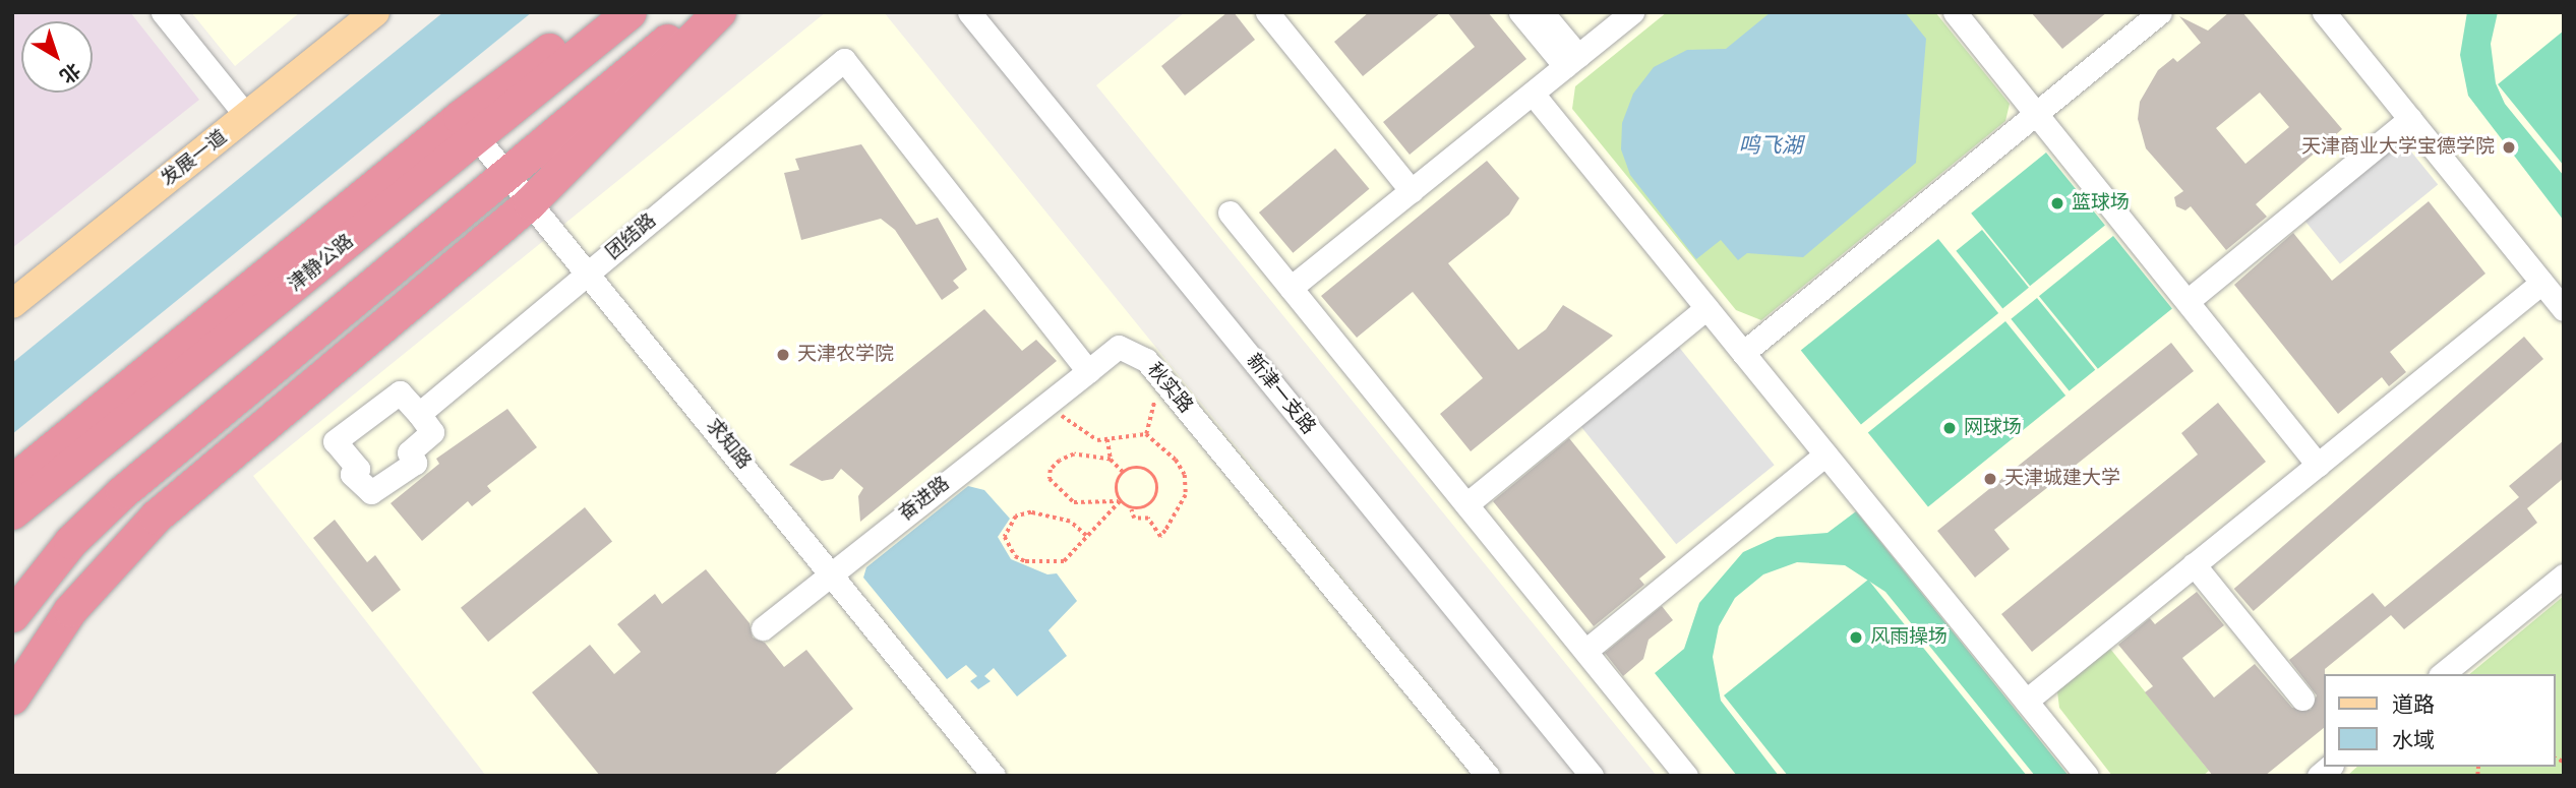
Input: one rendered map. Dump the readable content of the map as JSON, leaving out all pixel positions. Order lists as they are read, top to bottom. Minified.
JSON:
{"streets":{"highway":["津静公路"],"main road":["发展一道"],"street":["团结路","秋实路","新津一支路","求知路","奋进路"]},"crossings":[["团结路","秋实路"],["团结路","求知路"],["团结路","奋进路"],["津静公路","求知路"],["秋实路","奋进路"],["求知路","奋进路"]],"water":["鸣飞湖"],"places":["天津商业大学宝德学院","篮球场","天津农学院","网球场","天津城建大学","风雨操场"],"legend":["道路","水域"],"north":"bottom right"}
